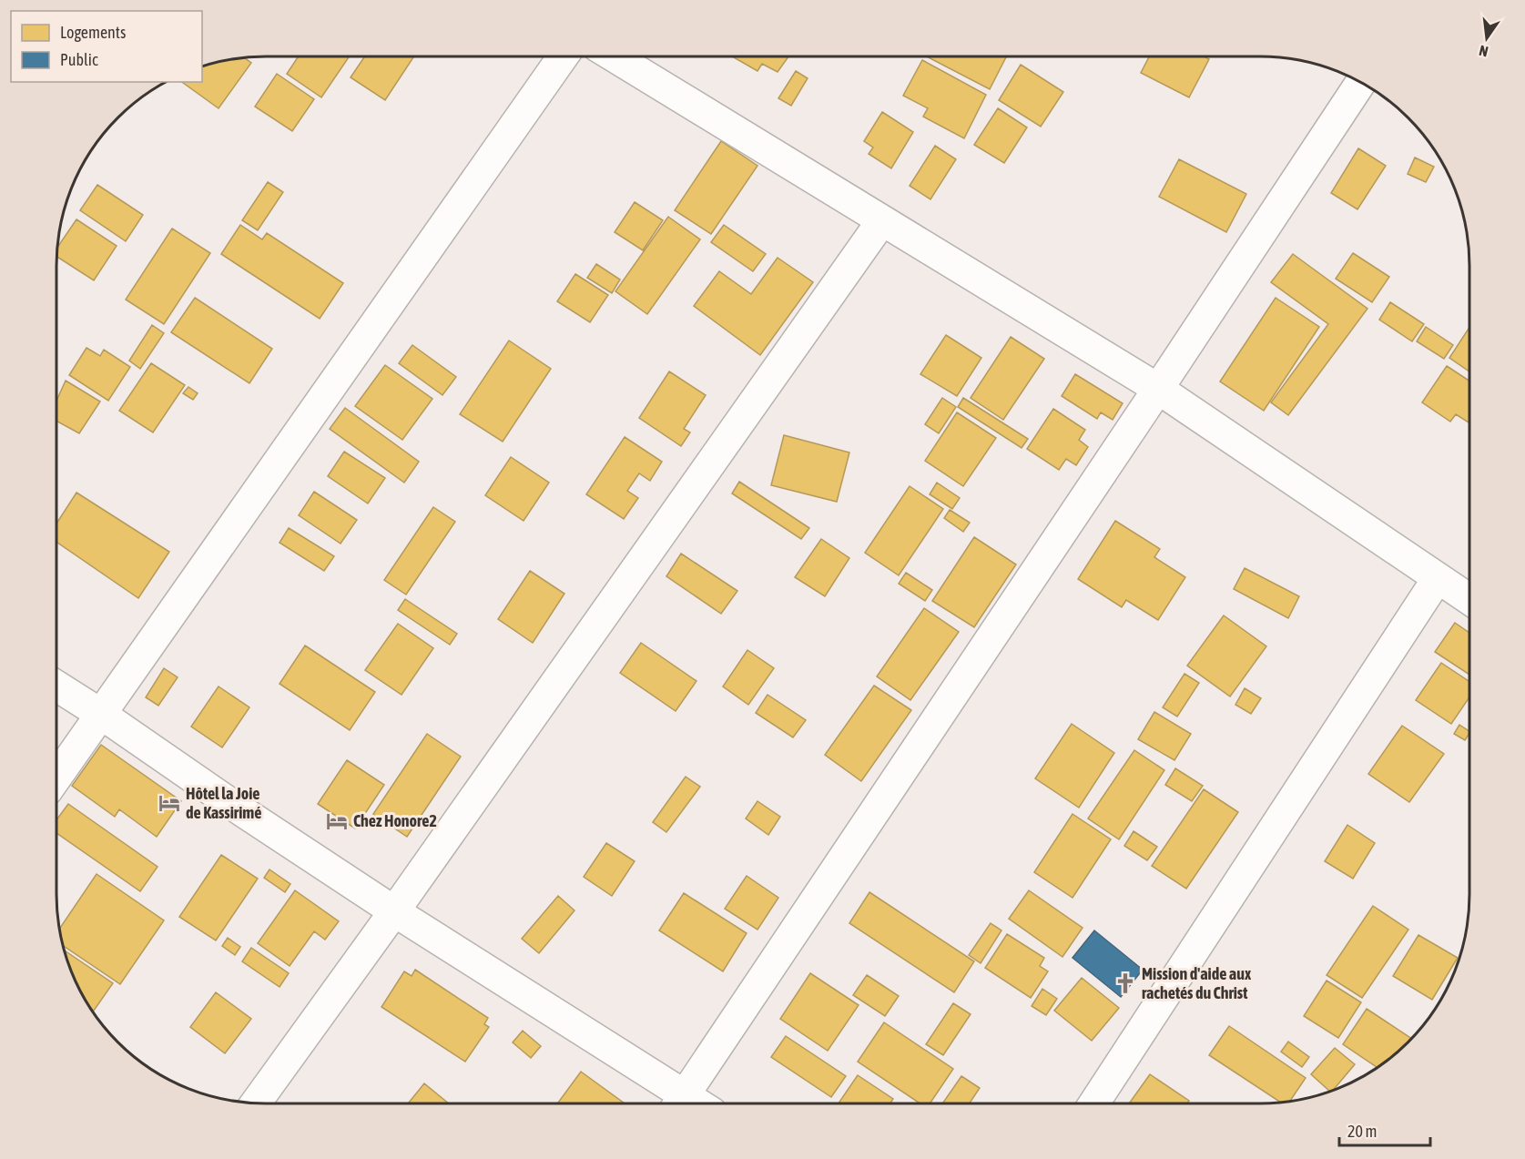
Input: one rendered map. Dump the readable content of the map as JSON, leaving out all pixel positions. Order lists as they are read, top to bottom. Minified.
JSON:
{"places":{"hotel":["Hôtel la Joie de Kassirimé","Chez Honore2"],"church":["Mission d'aide aux rachetés du Christ"]},"legend":["Logements","Public"],"scale_bar":"20 m","north":"bottom"}
